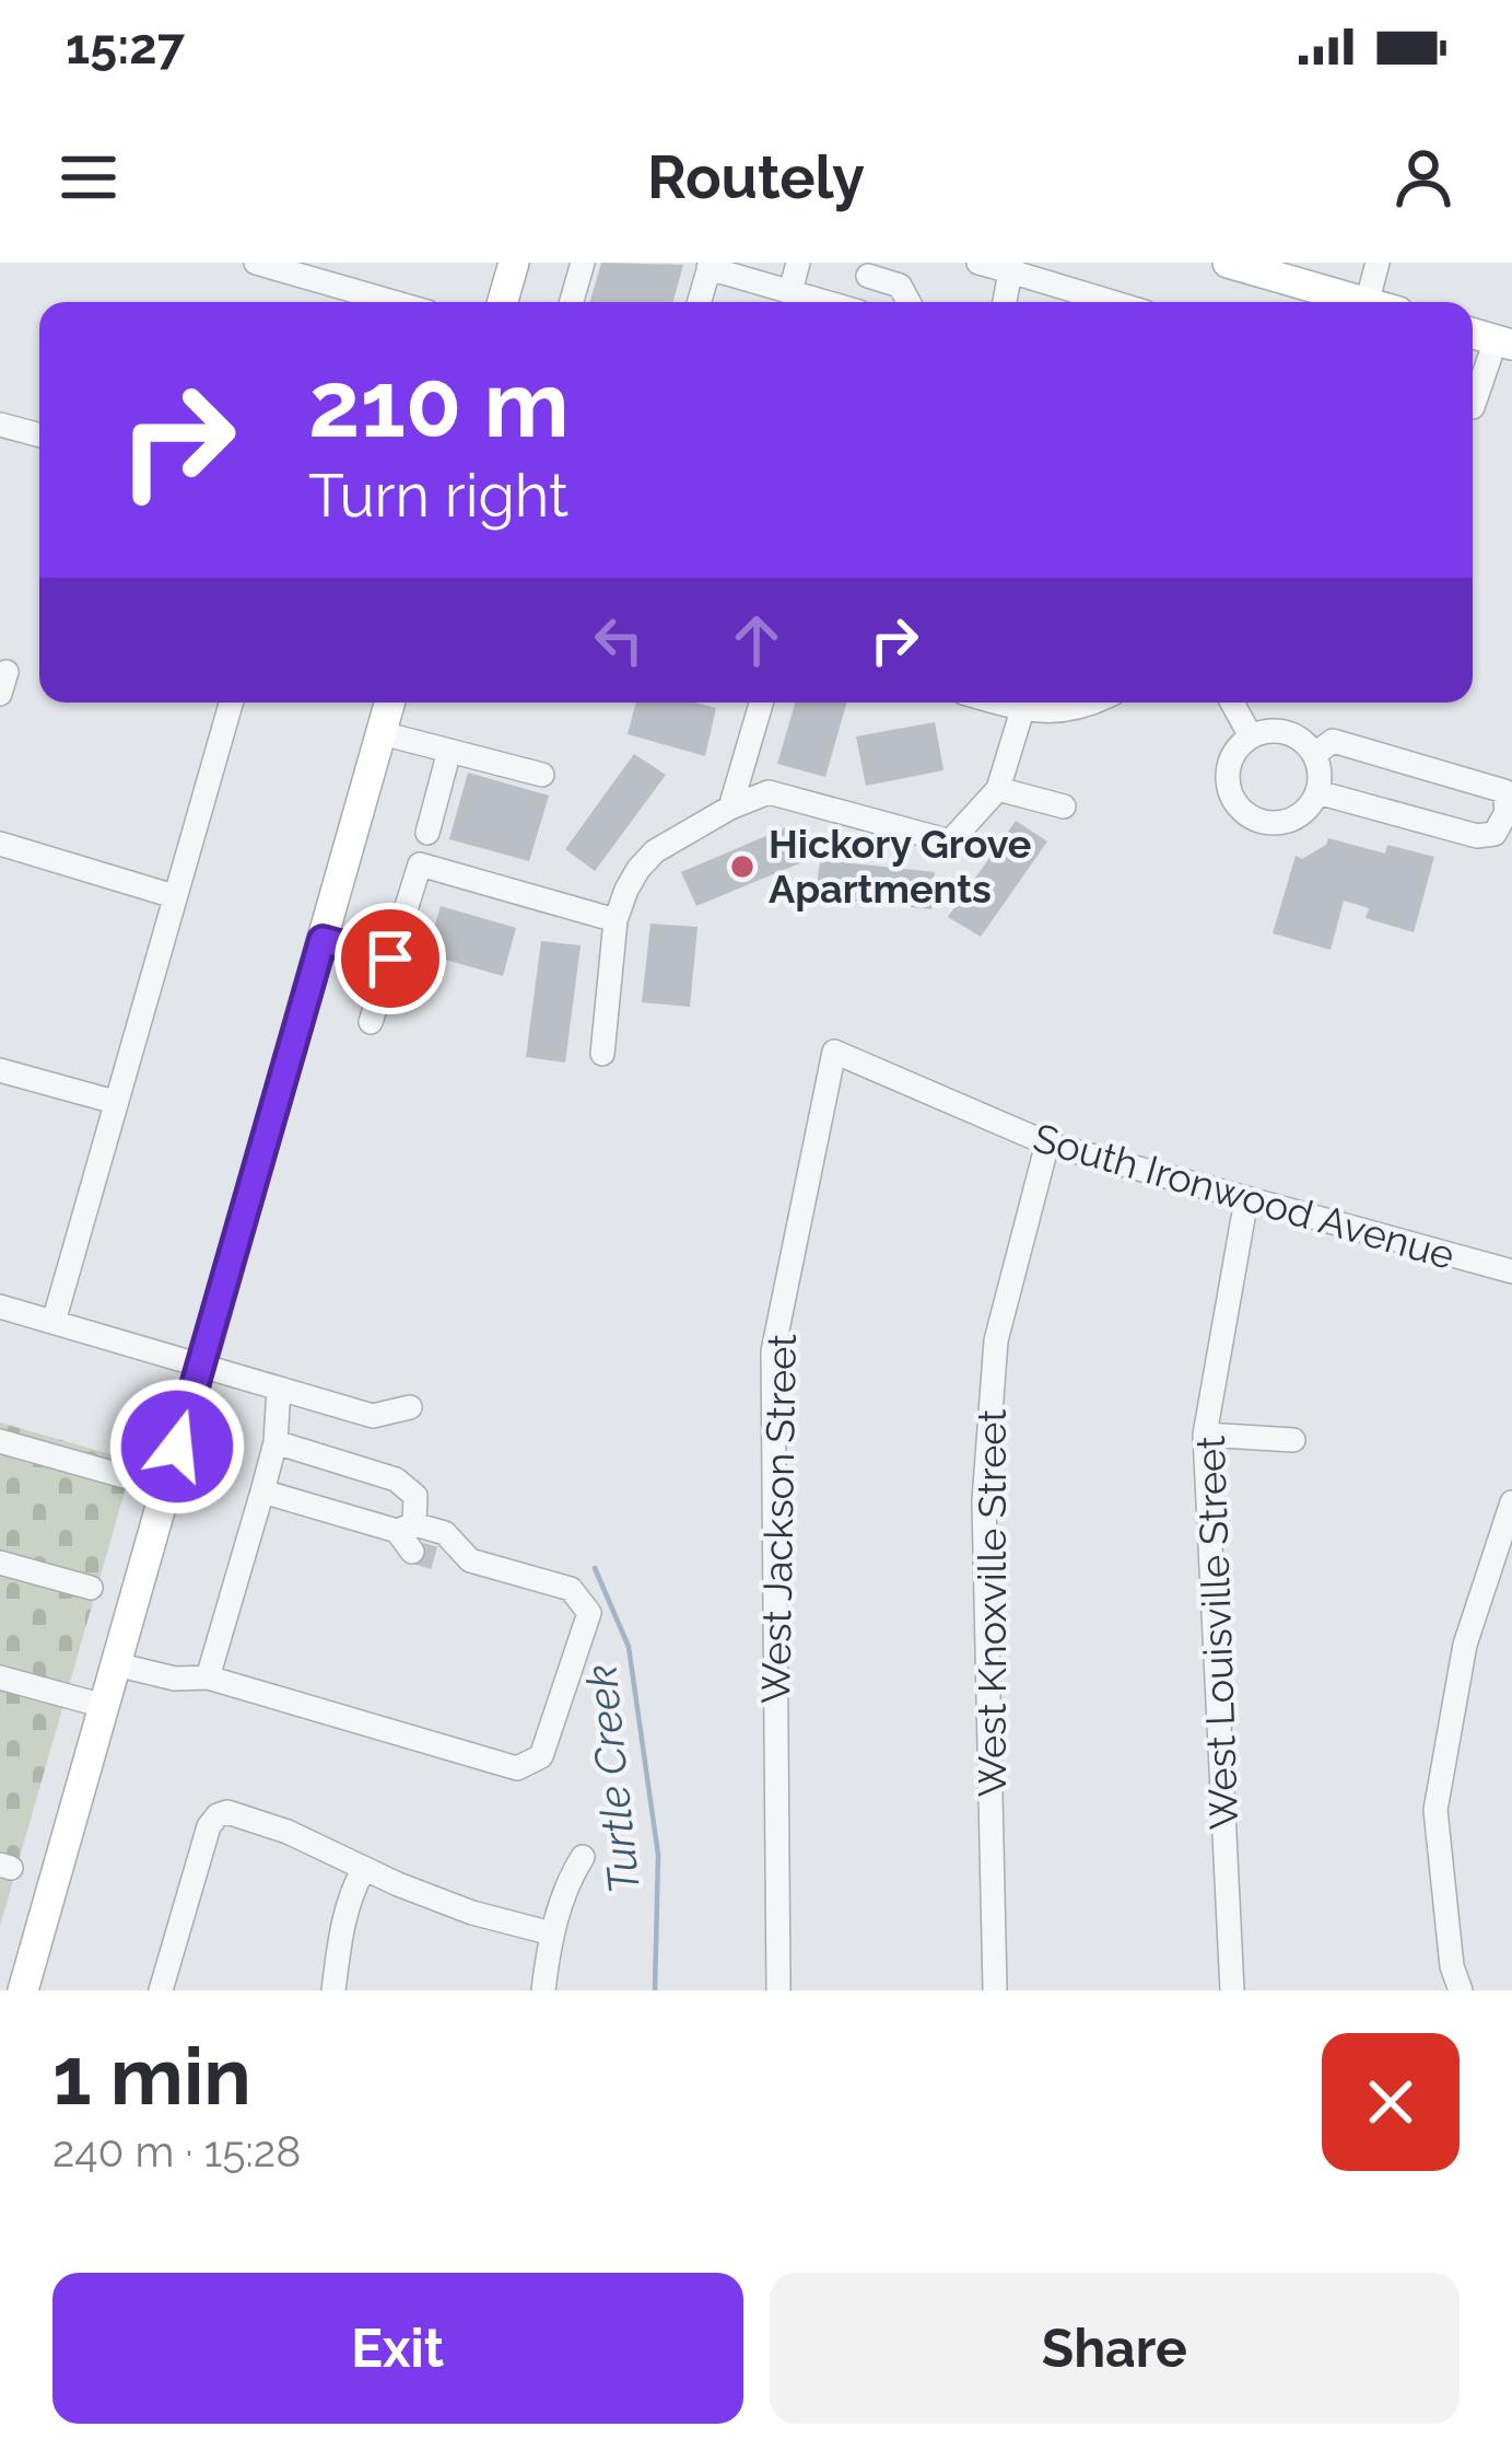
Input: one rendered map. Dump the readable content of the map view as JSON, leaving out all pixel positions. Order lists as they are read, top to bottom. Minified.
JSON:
{"streets":{"street":["South Ironwood Avenue","West Jackson Street","West Knoxville Street","West Louisville Street"]},"crossings":[["South Ironwood Avenue","West Jackson Street"],["South Ironwood Avenue","West Knoxville Street"],["South Ironwood Avenue","West Louisville Street"]],"water":["Turtle Creek"],"places":["Hickory Grove Apartments"],"page":{"status":"15:27","header":"Routely","turn":["210 m","Turn right"],"heading":["1 min","240 m · 15:28"],"buttons":["Exit","Share"]}}
